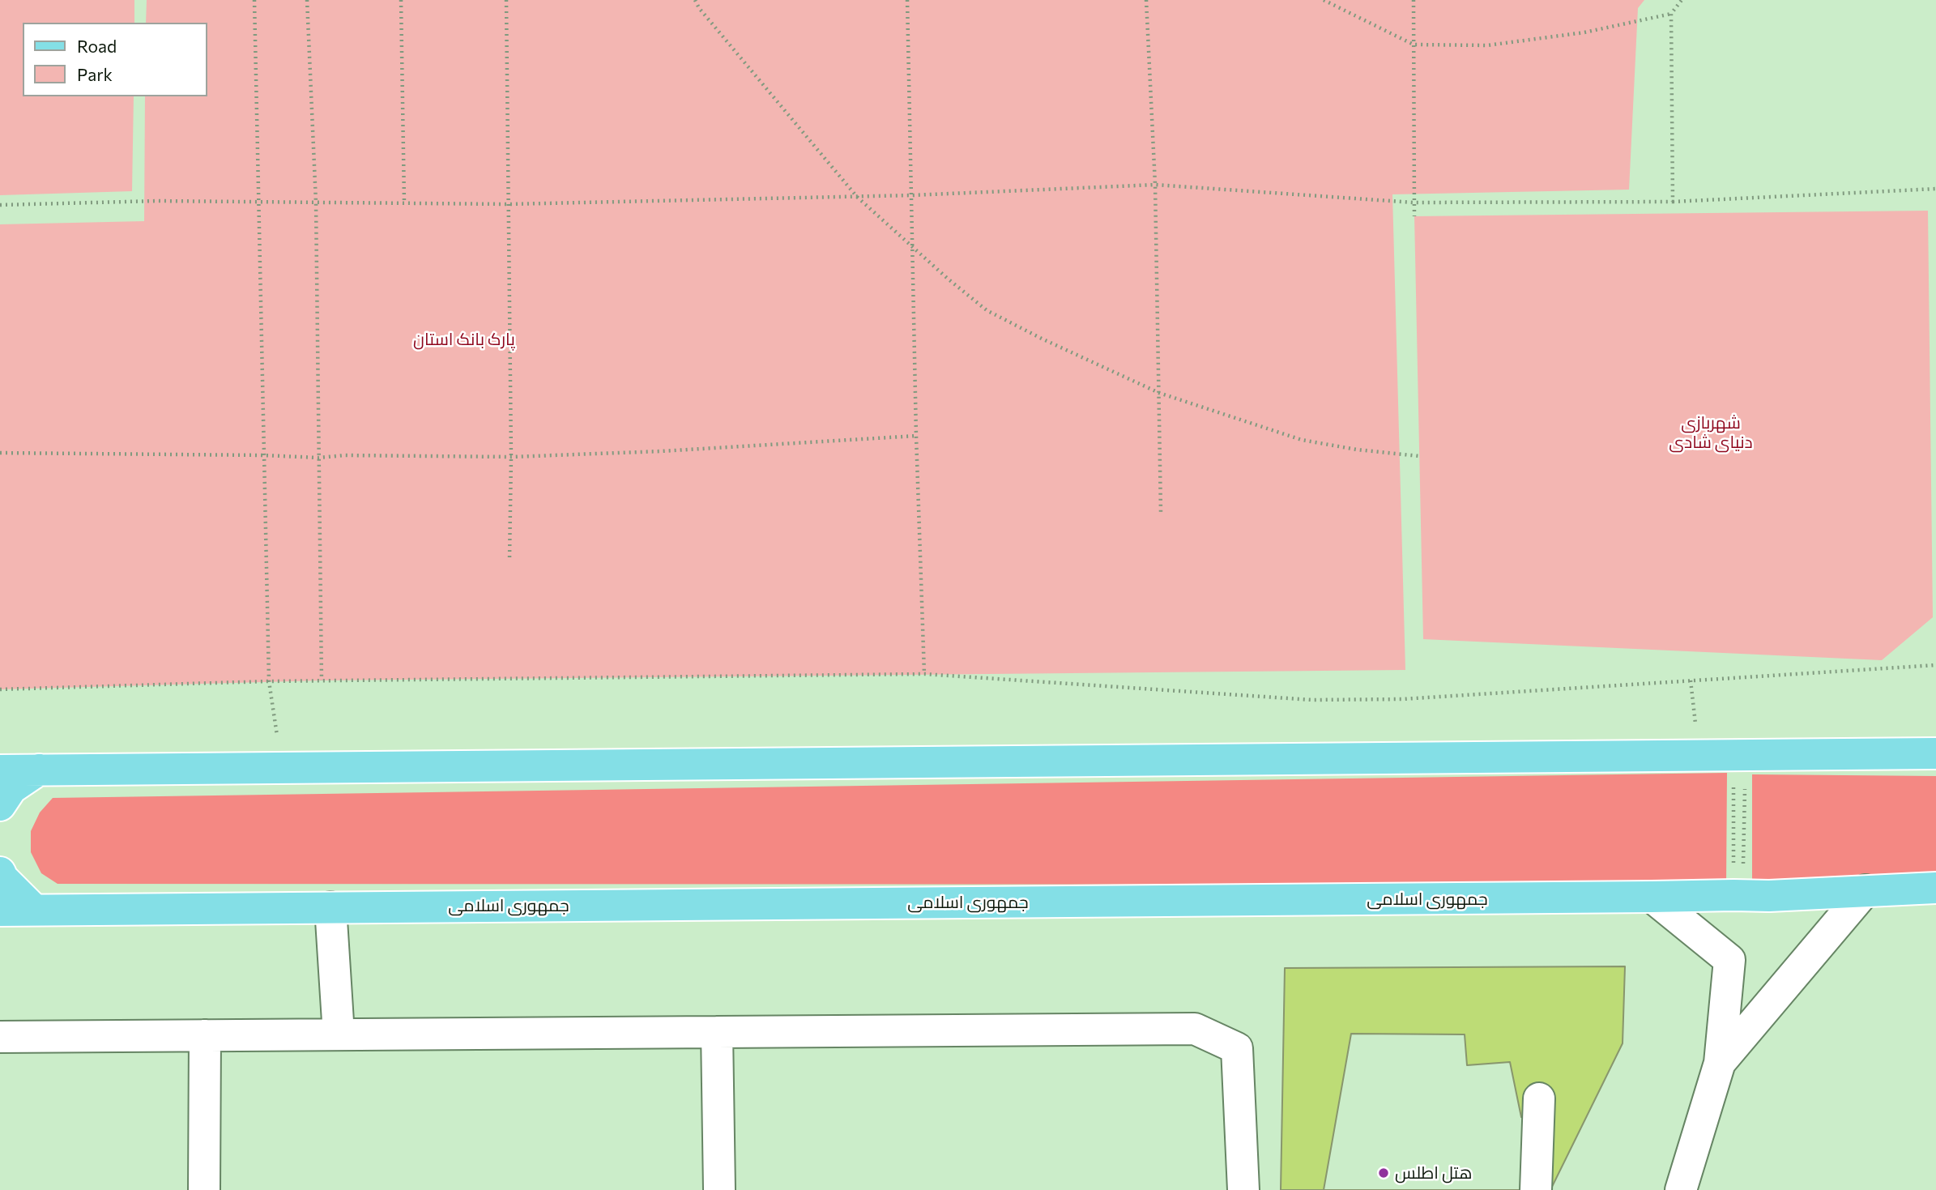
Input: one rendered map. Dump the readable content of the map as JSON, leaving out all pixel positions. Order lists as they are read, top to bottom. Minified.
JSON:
{"streets":{"main road":["جمهوری اسلامی"]},"parks":["پارک بانک استان","شهربازی دنیای شادی"],"places":["هتل اطلس"],"legend":["Road","Park"]}
